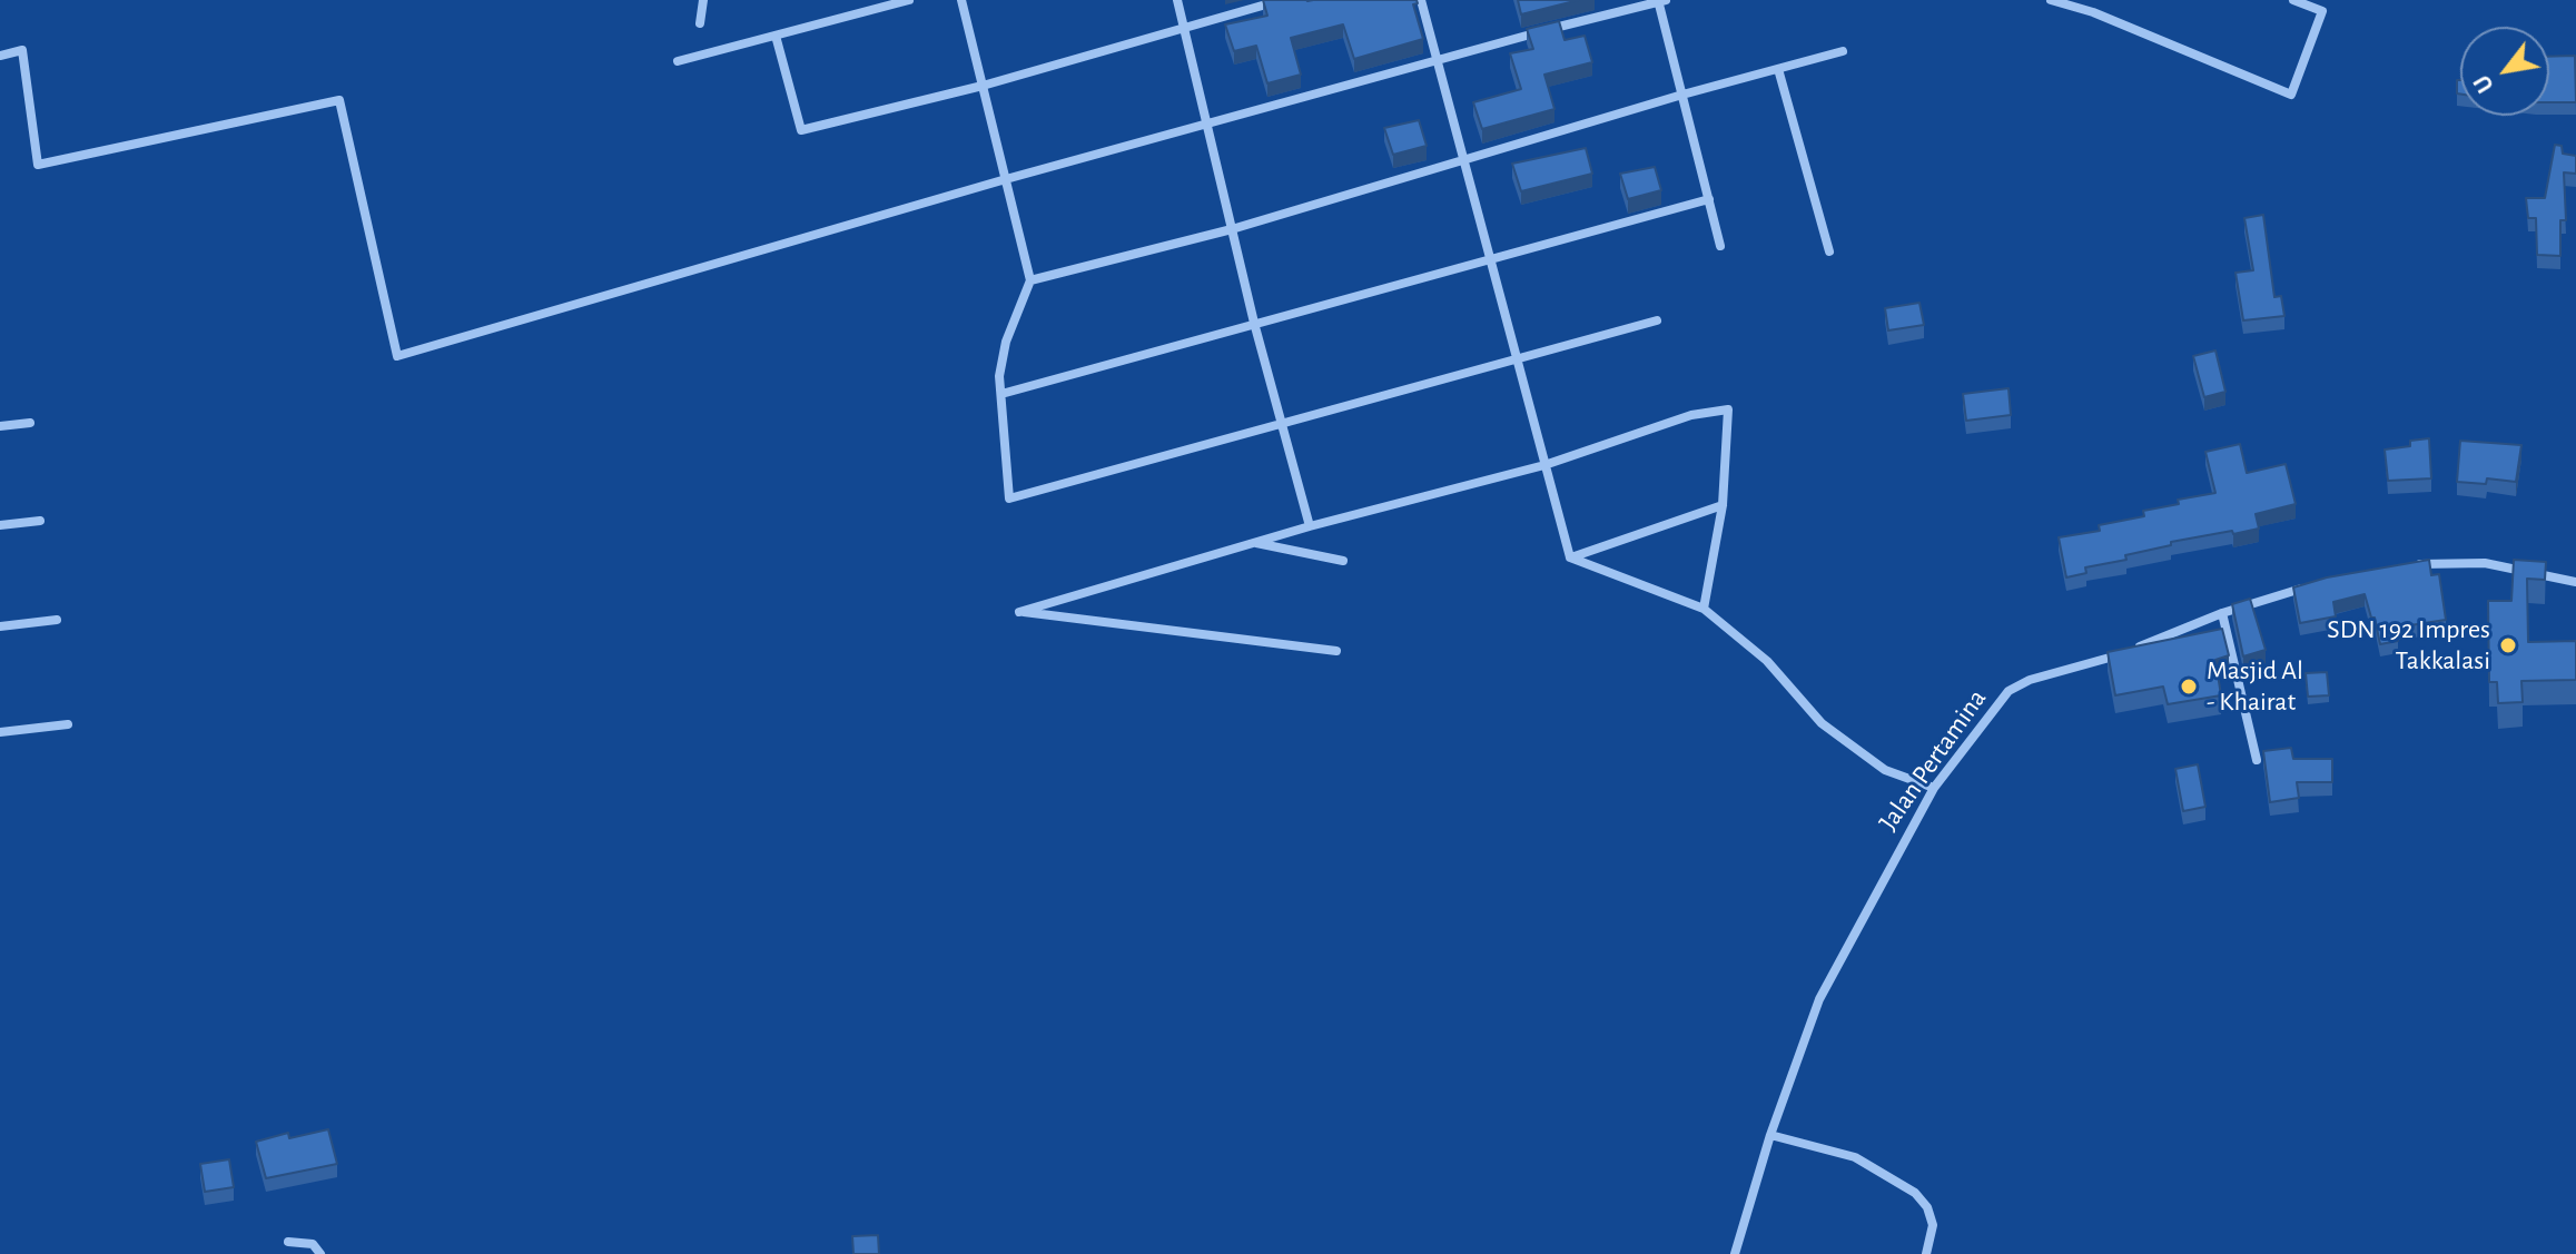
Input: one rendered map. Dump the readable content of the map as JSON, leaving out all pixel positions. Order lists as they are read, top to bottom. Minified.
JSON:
{"streets":{"street":["Jalan Pertamina"]},"places":["SDN 192 Impres Takkalasi","Masjid Al - Khairat"],"north":"bottom left"}
